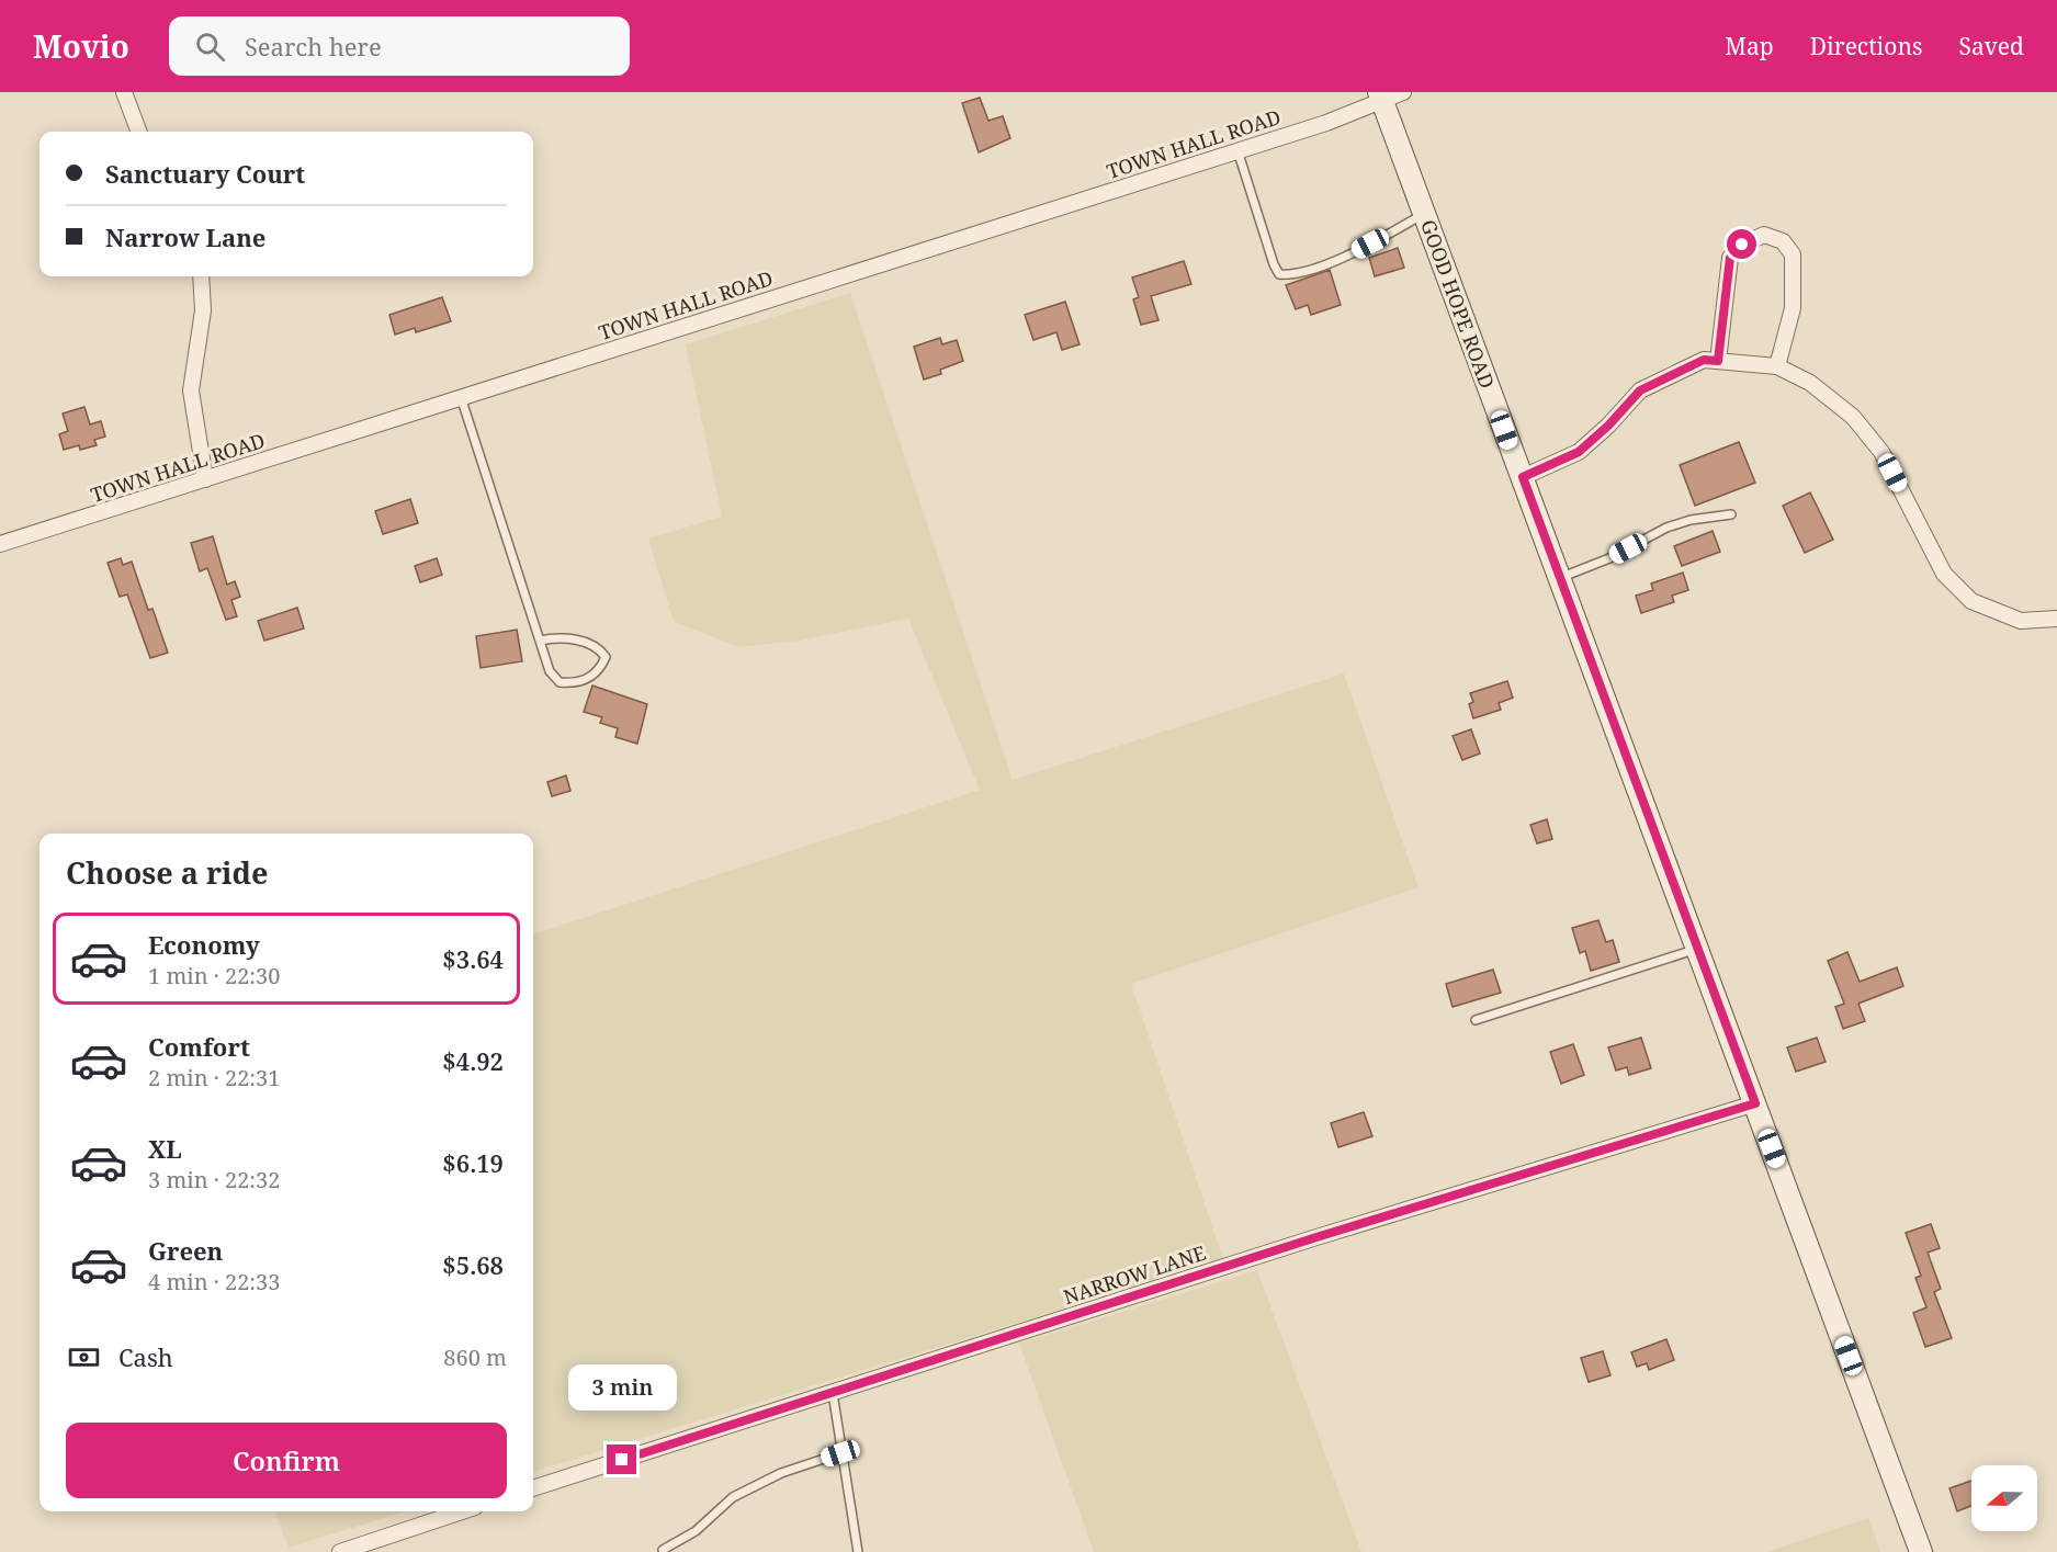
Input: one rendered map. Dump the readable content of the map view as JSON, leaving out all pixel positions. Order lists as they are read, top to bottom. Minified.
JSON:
{"streets":{"main road":["GOOD HOPE ROAD"],"street":["TOWN HALL ROAD","NARROW LANE"]},"crossings":[["TOWN HALL ROAD","GOOD HOPE ROAD"],["GOOD HOPE ROAD","NARROW LANE"]],"north":"left","page":{"header":"Movio","search":"Search here","nav":["Map","Directions","Saved"],"banner":["Sanctuary Court","Narrow Lane"],"heading":"Choose a ride","list":[{"name":"Economy","note":"1 min · 22:30","value":"$3.64"},{"name":"Comfort","note":"2 min · 22:31","value":"$4.92"},{"name":"XL","note":"3 min · 22:32","value":"$6.19"},{"name":"Green","note":"4 min · 22:33","value":"$5.68"}],"pay":["Cash","860 m"],"bubble":"3 min","buttons":"Confirm"}}
